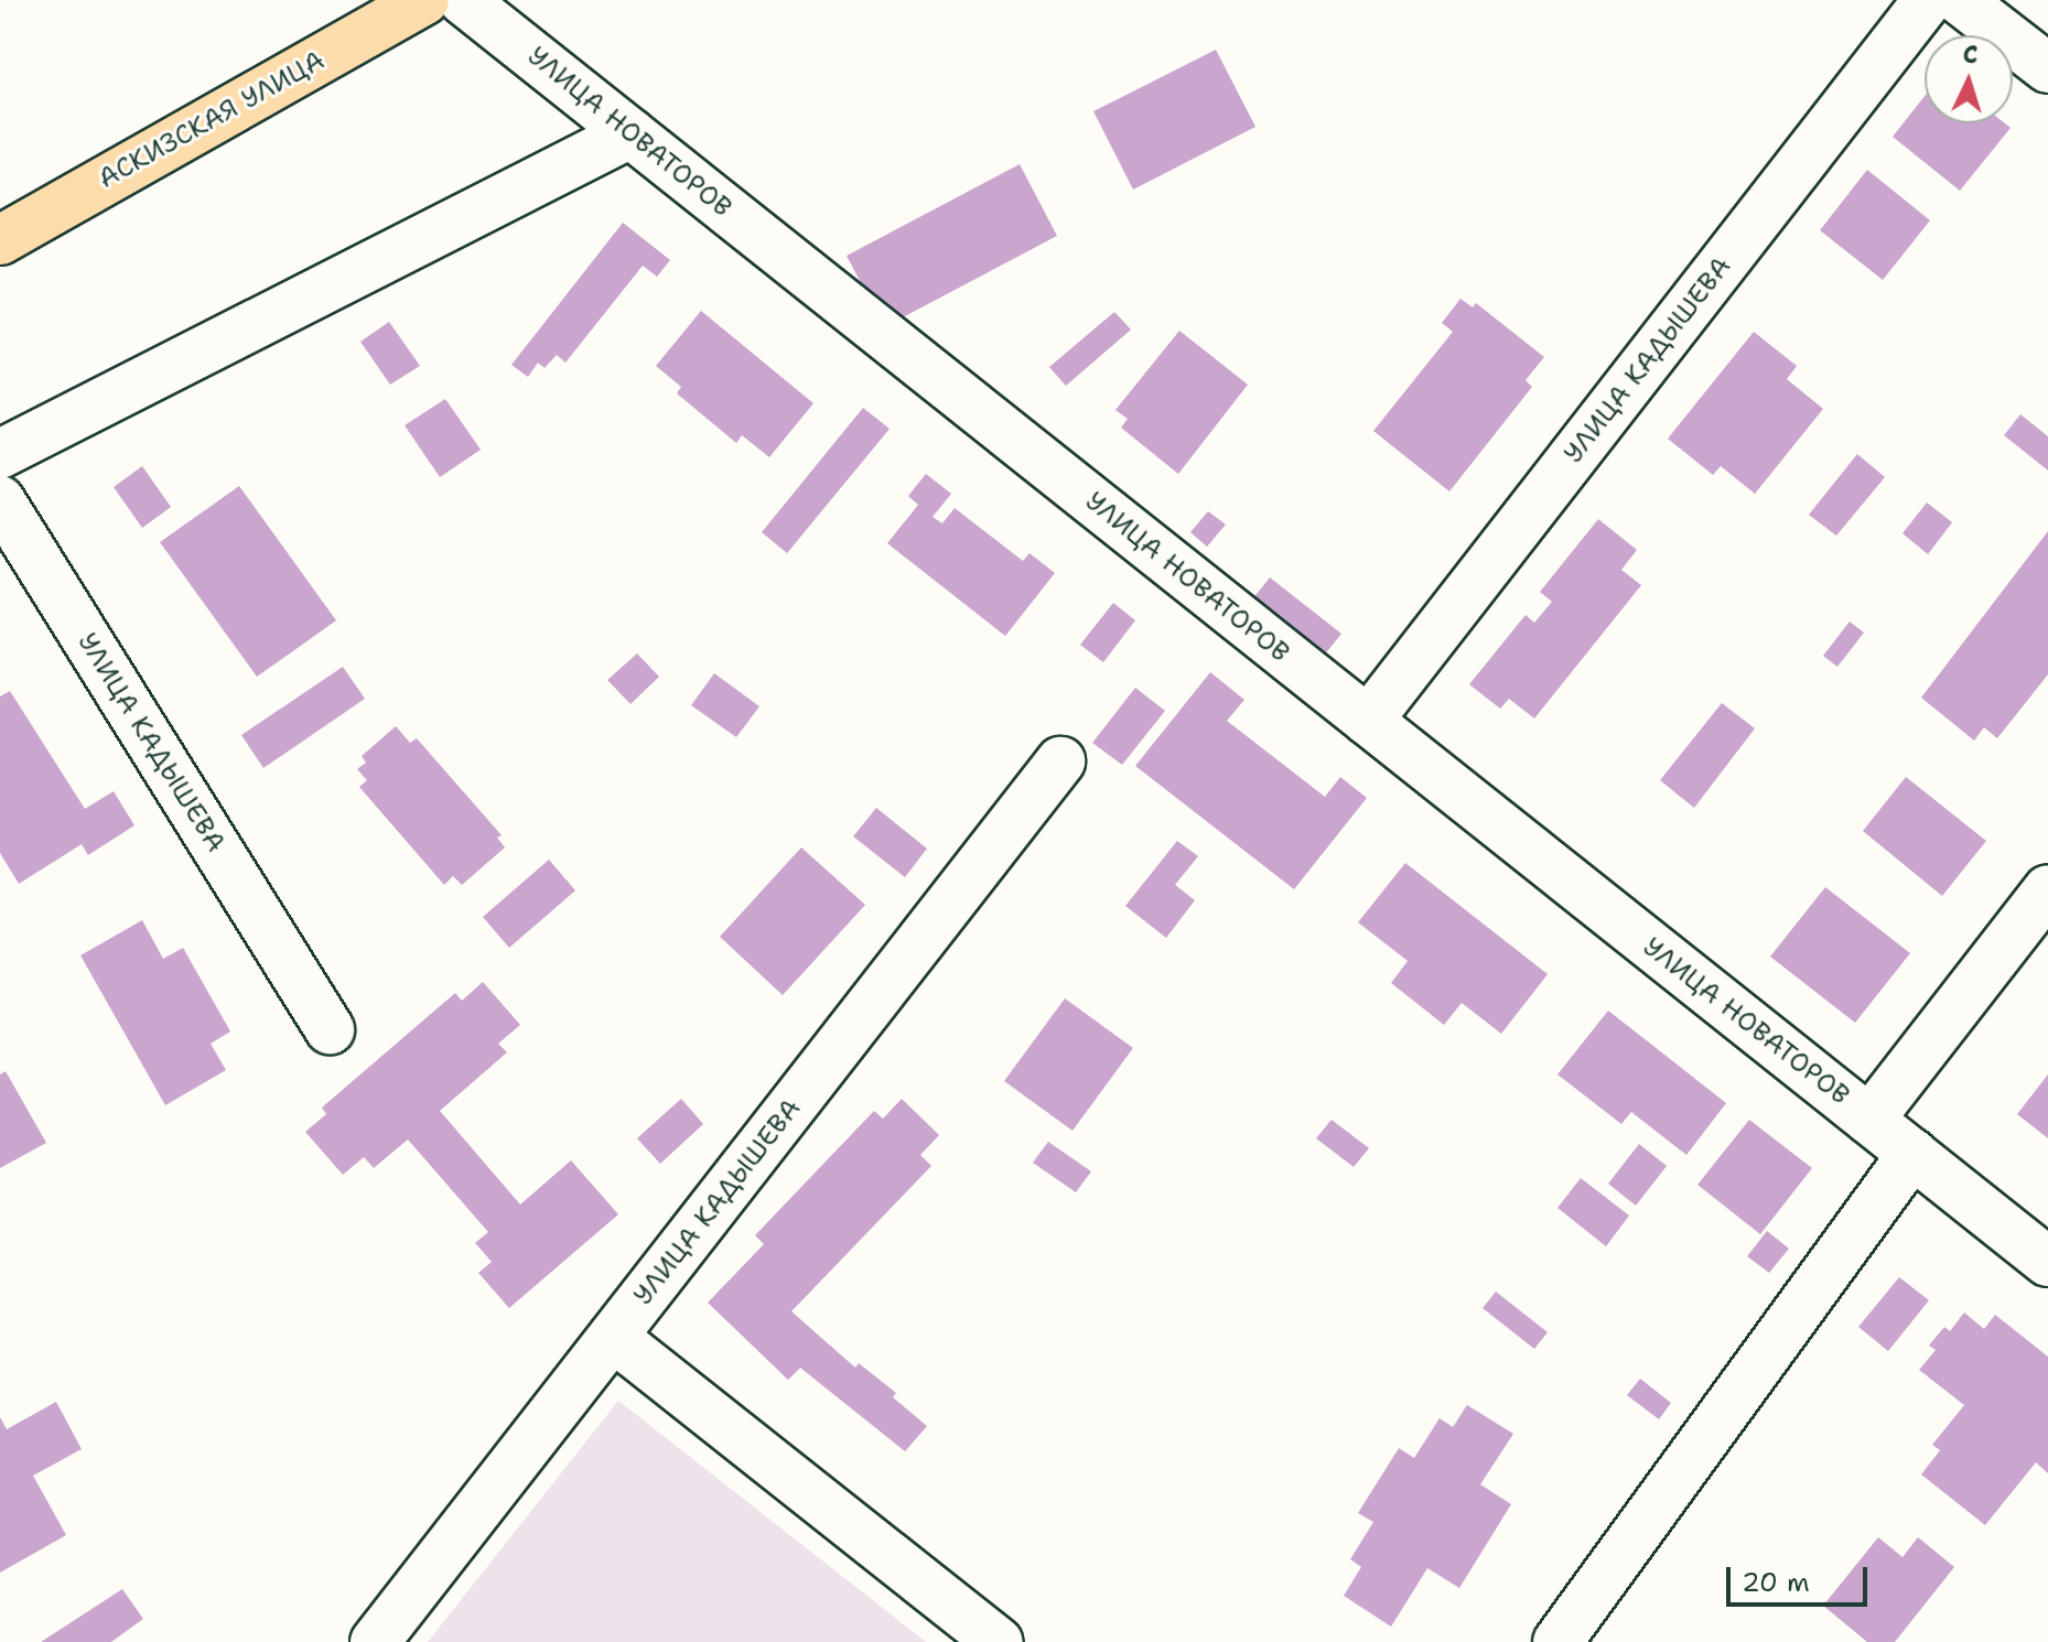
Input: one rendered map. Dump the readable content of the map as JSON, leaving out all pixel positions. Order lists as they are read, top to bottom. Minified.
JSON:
{"streets":{"main road":["АСКИЗСКАЯ УЛИЦА"],"street":["УЛИЦА НОВАТОРОВ","УЛИЦА КАДЫШЕВА"]},"crossings":[["УЛИЦА НОВАТОРОВ","УЛИЦА КАДЫШЕВА"]],"scale_bar":"20 m","north":"top"}
